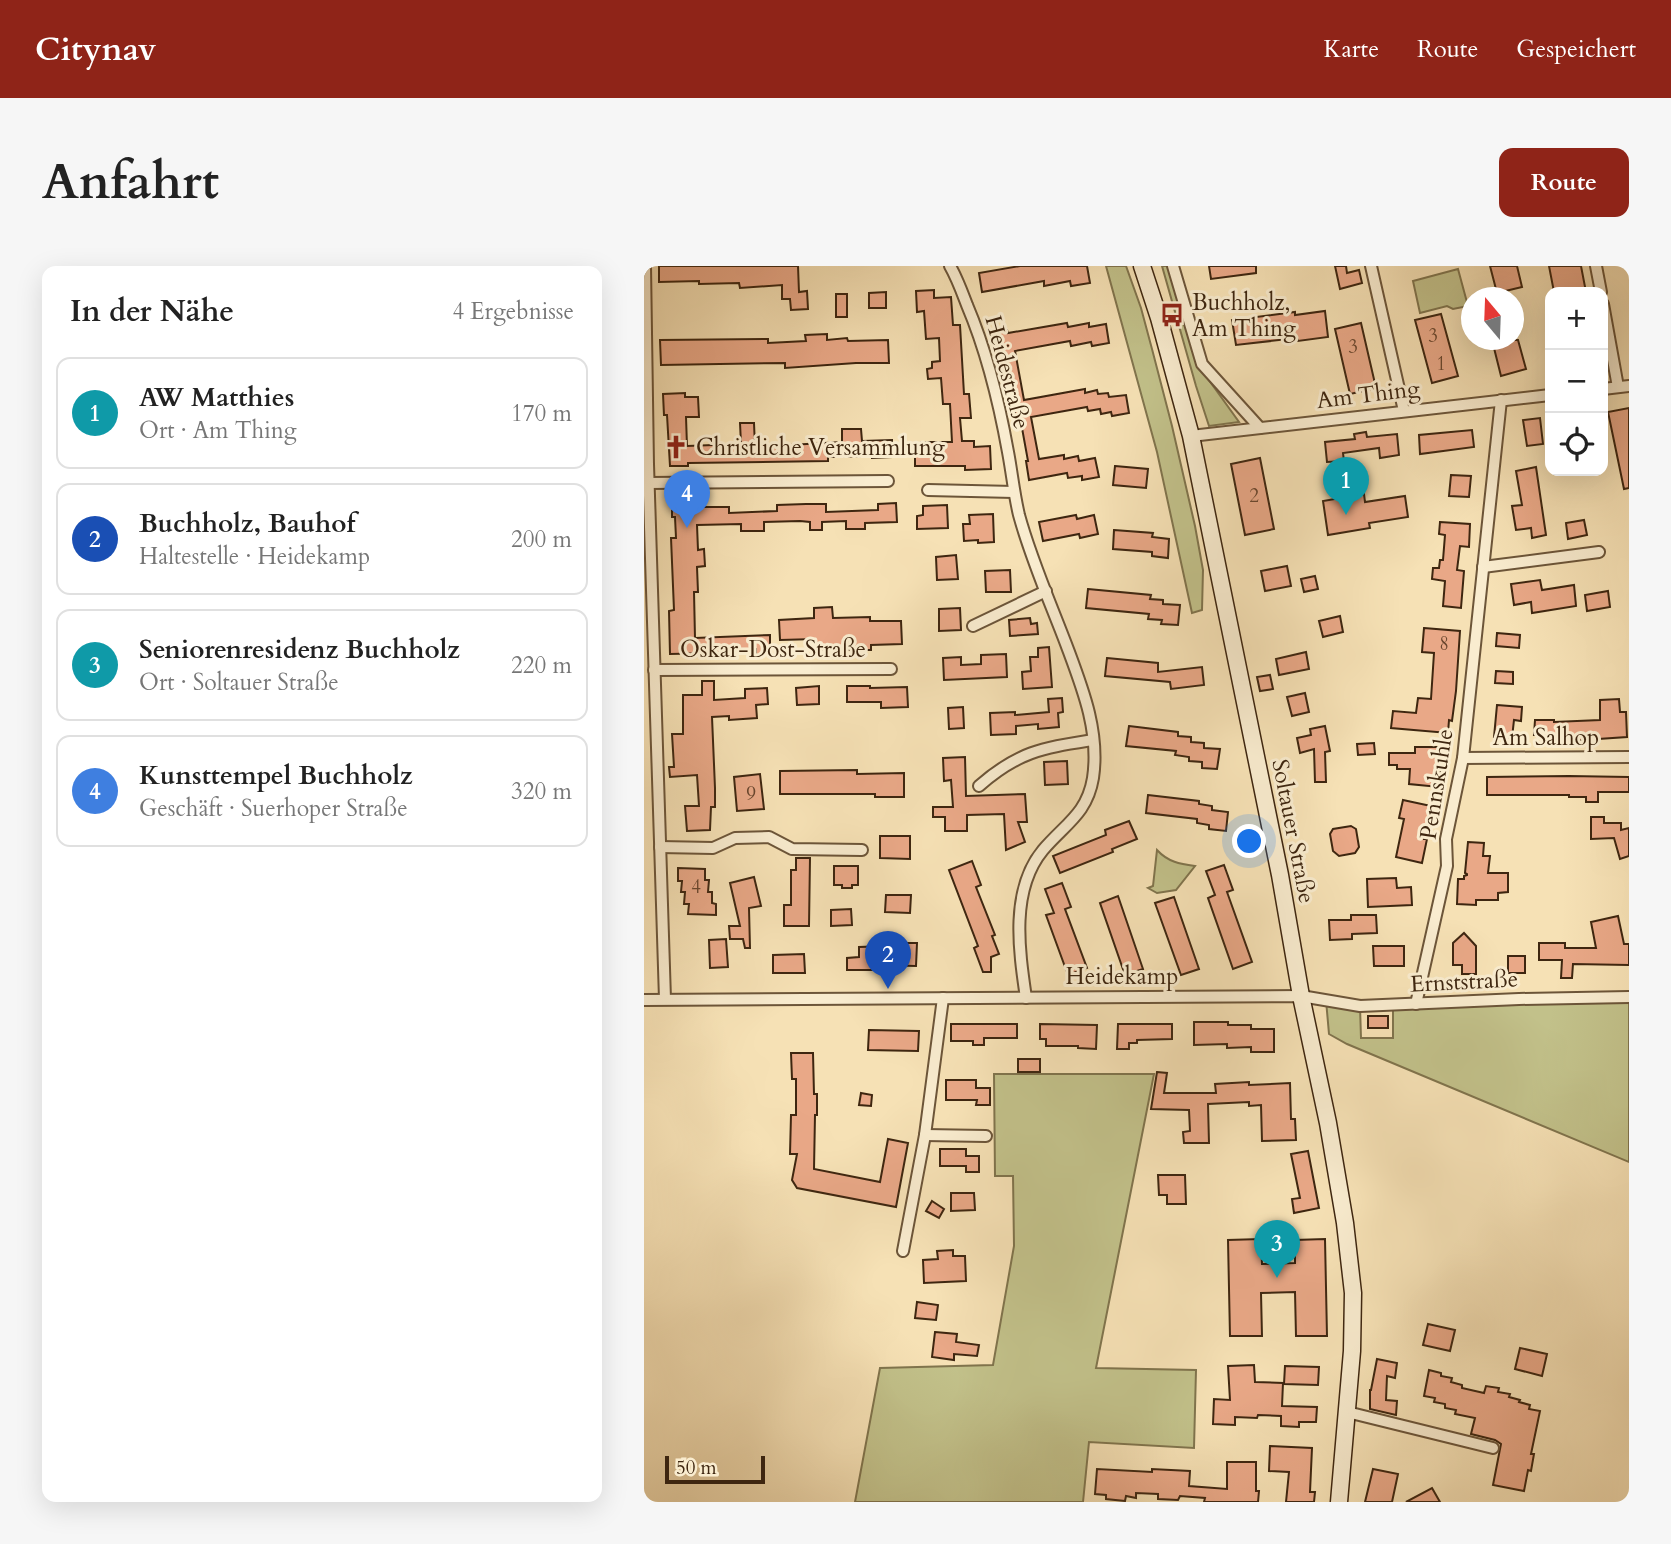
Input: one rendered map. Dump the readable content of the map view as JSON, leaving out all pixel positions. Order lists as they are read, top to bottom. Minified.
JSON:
{"streets":{"main road":["Soltauer Straße"],"street":["Heidestraße","Am Thing","Oskar-Dost-Straße","Am Salhop","Pennskuhle","Heidekamp","Ernststraße"]},"crossings":[["Heidestraße","Heidekamp"],["Am Thing","Pennskuhle"],["Am Thing","Soltauer Straße"],["Am Salhop","Pennskuhle"],["Pennskuhle","Ernststraße"],["Soltauer Straße","Heidekamp"],["Soltauer Straße","Ernststraße"],["Heidekamp","Ernststraße"]],"places":{"bus stop":["Buchholz, Am Thing"],"church":["Christliche Versammlung"]},"house_numbers":["3","3","1","2","8","9","4"],"scale_bar":"50 m","north":"top","page":{"header":"Citynav","nav":["Karte","Route","Gespeichert"],"buttons":"Route","title":"Anfahrt","heading":["In der Nähe","4 Ergebnisse"],"map_buttons":["+","−"],"list":[{"mark":"1","name":"AW Matthies","note":"Ort · Am Thing","value":"170 m"},{"mark":"2","name":"Buchholz, Bauhof","note":"Haltestelle · Heidekamp","value":"200 m"},{"mark":"3","name":"Seniorenresidenz Buchholz","note":"Ort · Soltauer Straße","value":"220 m"},{"mark":"4","name":"Kunsttempel Buchholz","note":"Geschäft · Suerhoper Straße","value":"320 m"}],"pins":["1","4","2","3"],"scale":"50 m"}}
